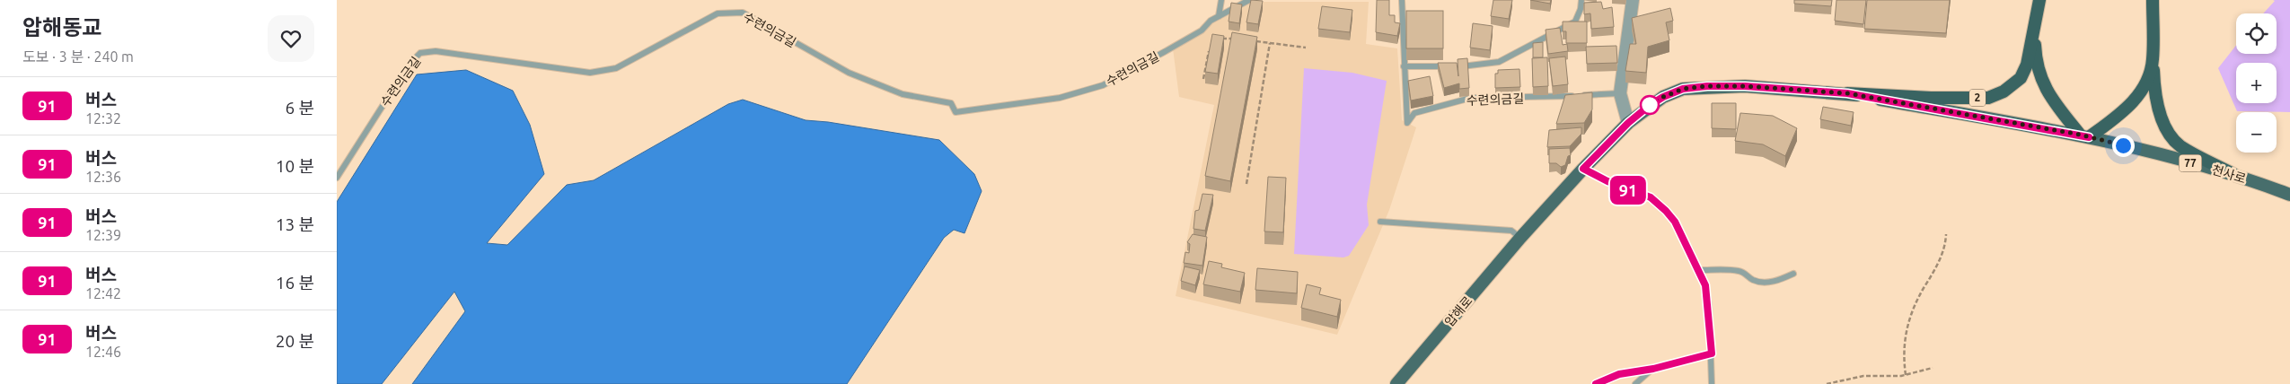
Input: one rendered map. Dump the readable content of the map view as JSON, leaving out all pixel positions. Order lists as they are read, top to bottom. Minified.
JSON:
{"streets":{"highway":["2"],"main road":["77","천사로","압해로"],"lane":["수련의금길"]},"crossings":[["2","압해로"],["천사로","압해로"]],"lines":["bus line 91"],"page":{"heading":["압해동교","도보 · 3 분 · 240 m"],"on_map":"91","map_buttons":["+","−"],"list":[{"mark":"91","name":"버스","note":"12:32","value":"6 분"},{"mark":"91","name":"버스","note":"12:36","value":"10 분"},{"mark":"91","name":"버스","note":"12:39","value":"13 분"},{"mark":"91","name":"버스","note":"12:42","value":"16 분"},{"mark":"91","name":"버스","note":"12:46","value":"20 분"}]}}
